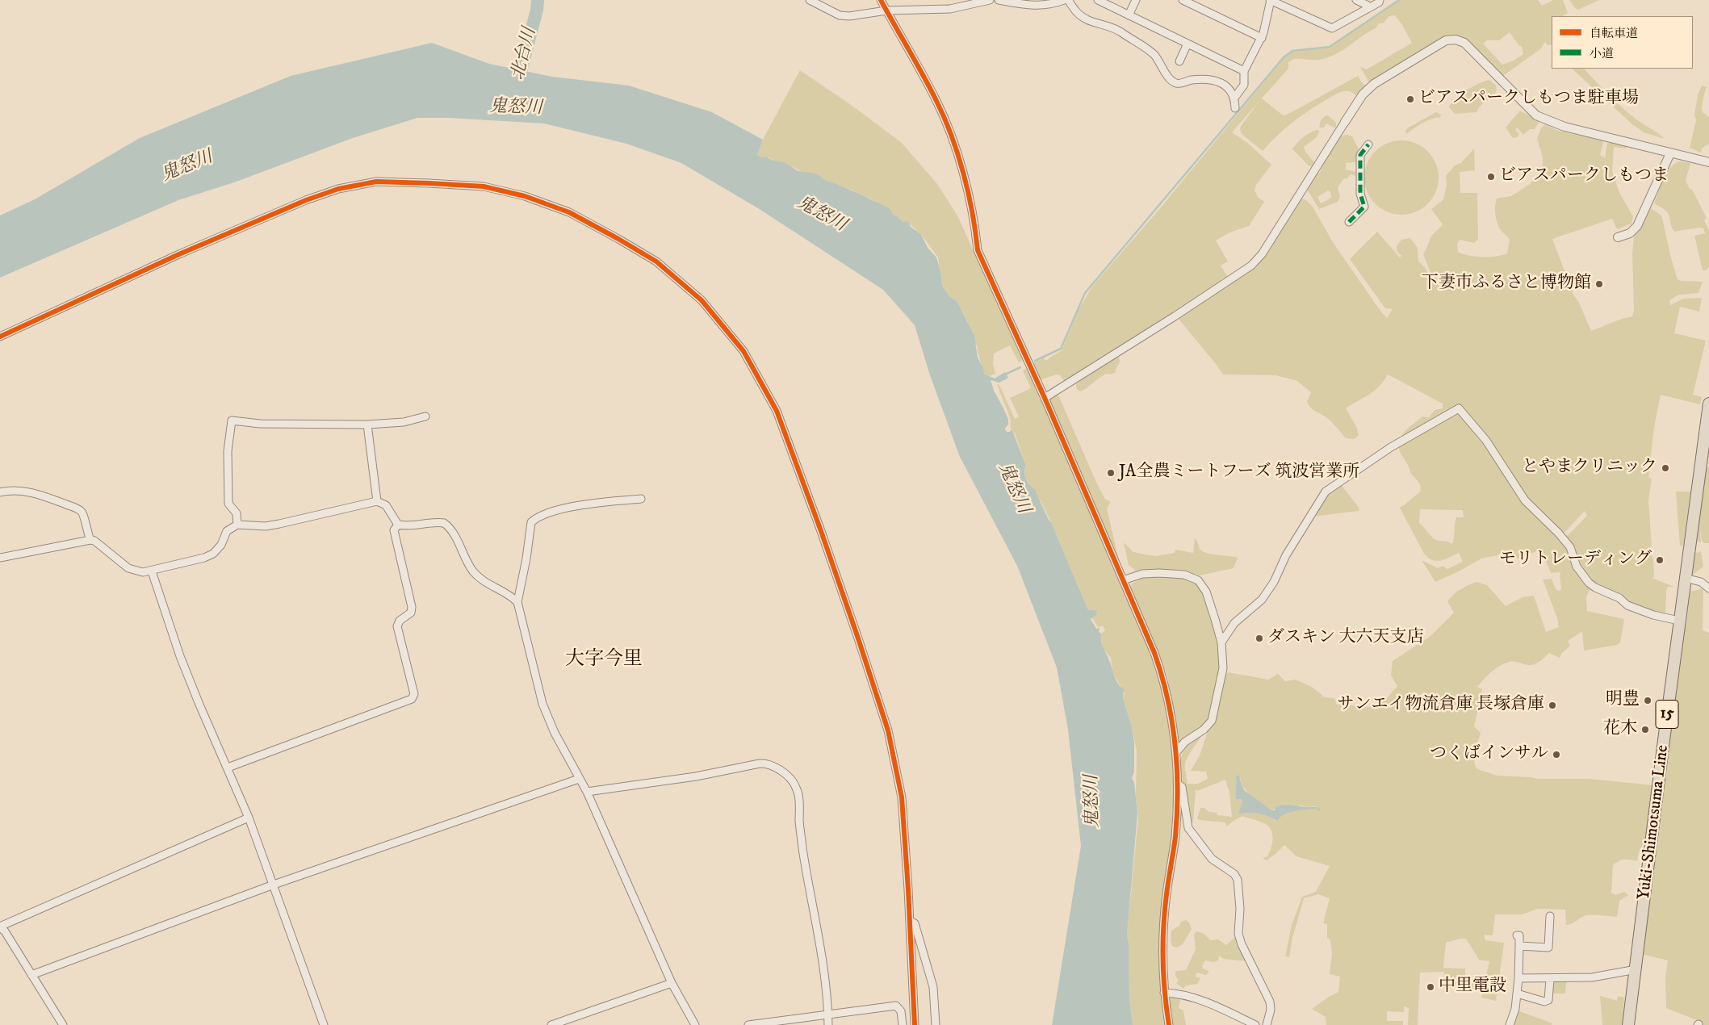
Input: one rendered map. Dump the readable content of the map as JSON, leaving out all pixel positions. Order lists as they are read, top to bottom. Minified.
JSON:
{"streets":{"main road":["15","Yuki-Shimotsuma Line"]},"districts":["大字今里"],"water":["北台川","鬼怒川"],"places":["ビアスパークしもつま駐車場","ビアスパークしもつま","下妻市ふるさと博物館","とやまクリニック","JA全農ミートフーズ 筑波営業所","モリトレーディング","ダスキン 大六天支店","明豊","サンエイ物流倉庫 長塚倉庫","花木","つくばインサル","中里電設"],"legend":["自転車道","小道"]}
